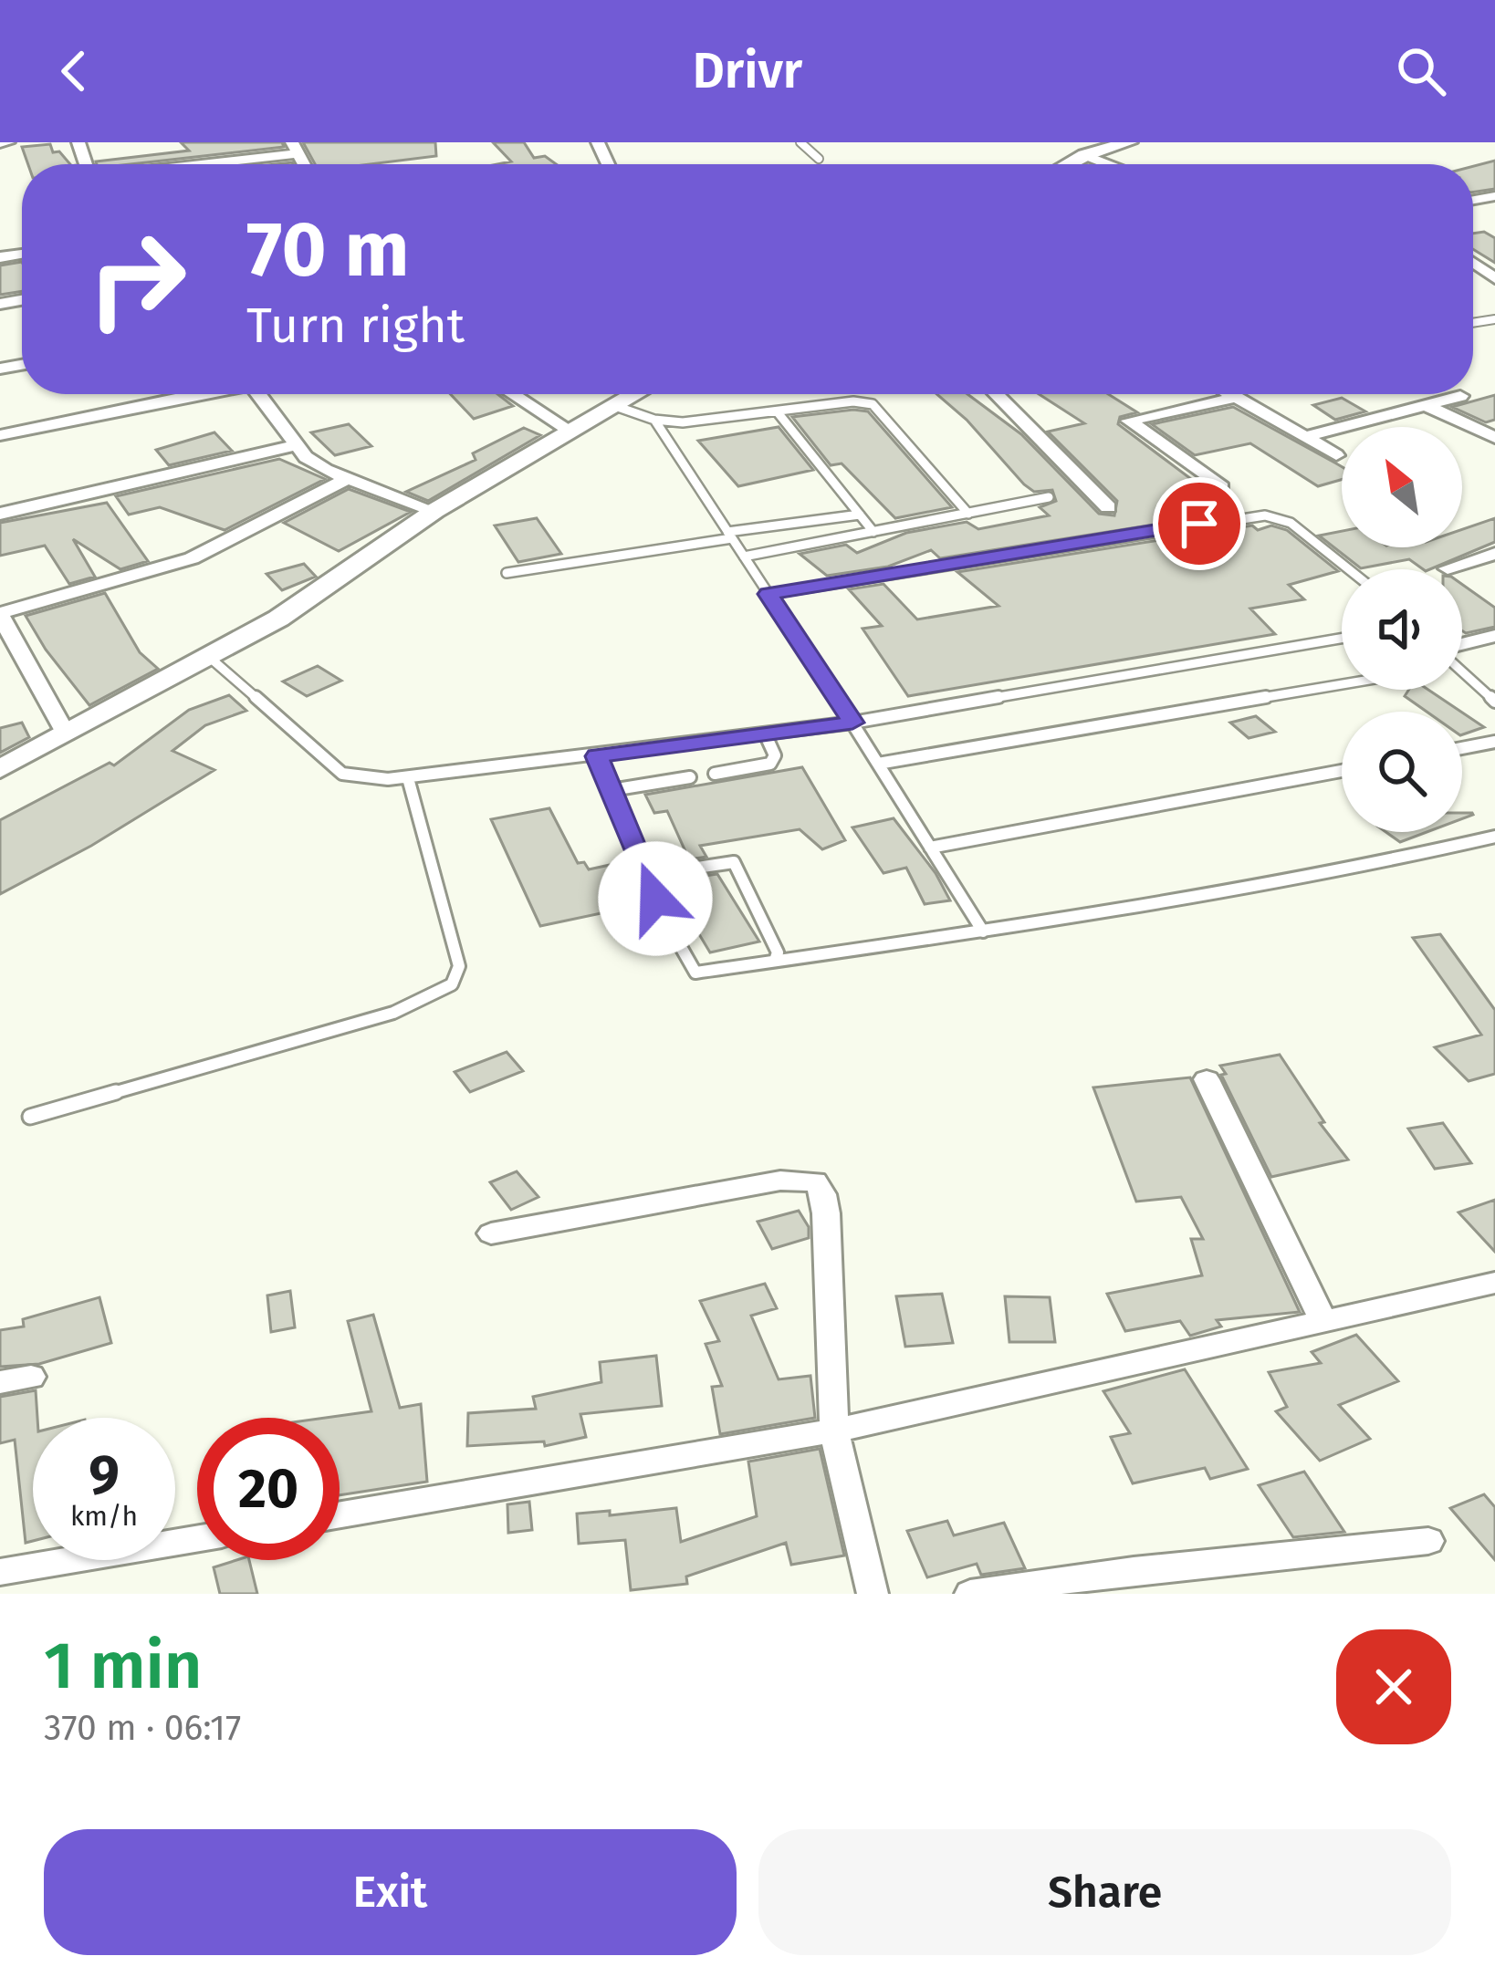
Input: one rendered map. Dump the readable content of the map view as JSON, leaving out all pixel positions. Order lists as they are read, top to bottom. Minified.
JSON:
{"north":"top left","page":{"header":"Drivr","turn":["70 m","Turn right"],"speed":"9 km/h","limit":"20","heading":["1 min","370 m · 06:17"],"buttons":["Exit","Share"]}}
